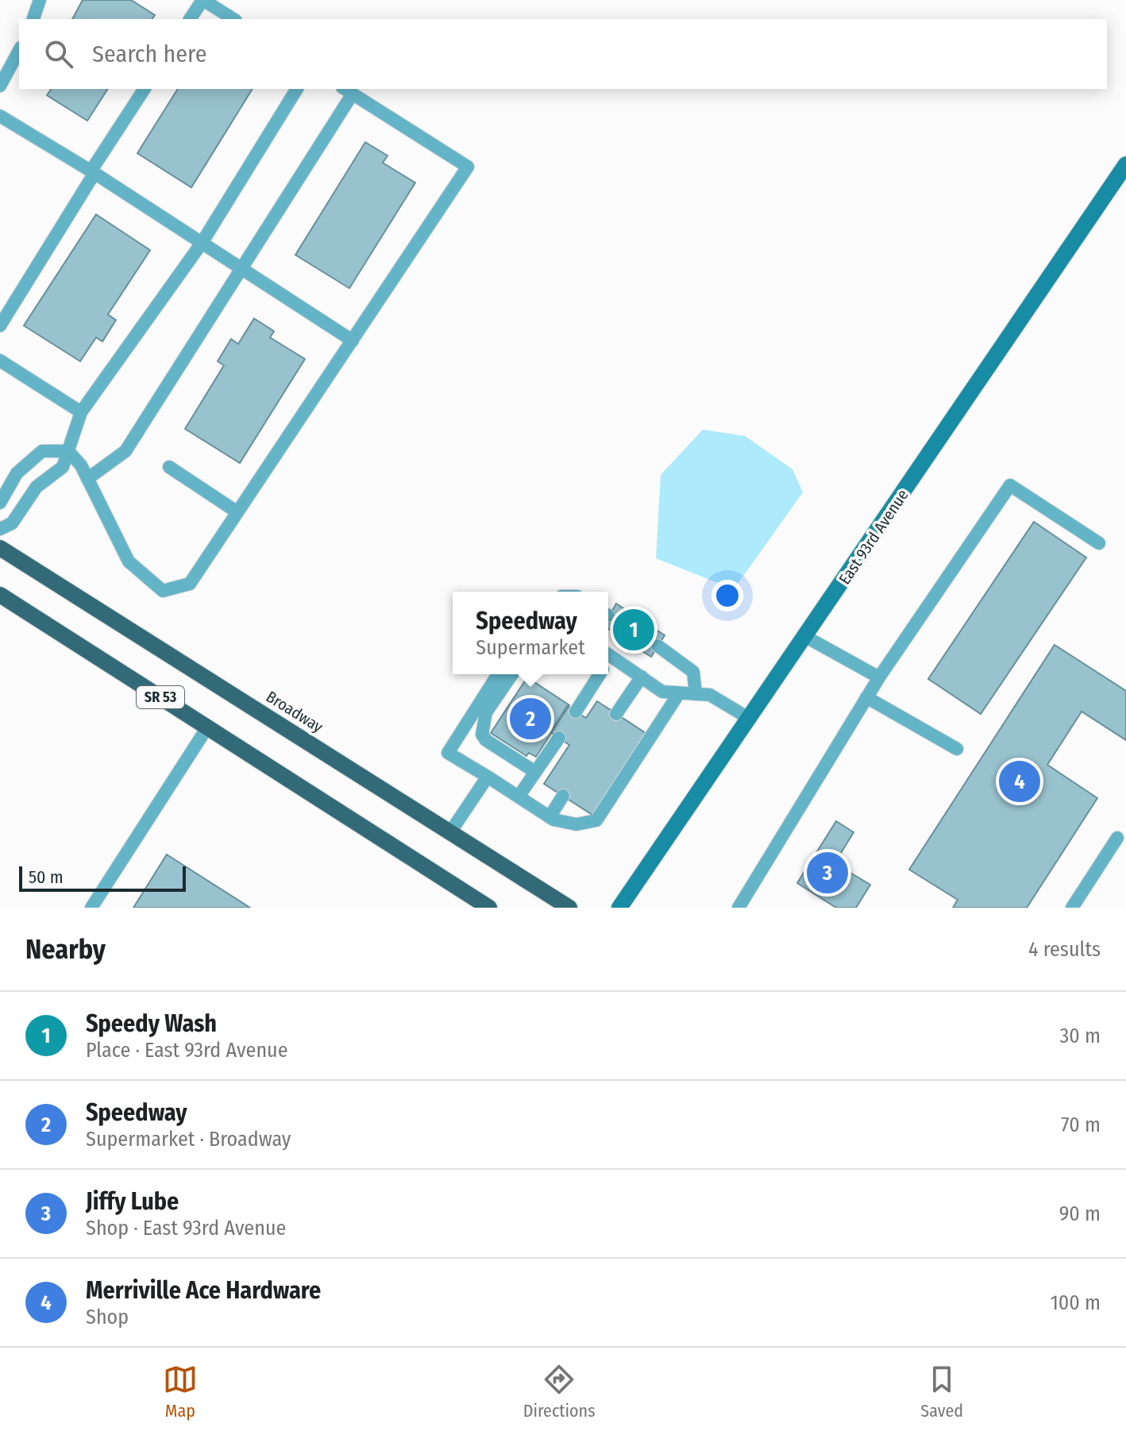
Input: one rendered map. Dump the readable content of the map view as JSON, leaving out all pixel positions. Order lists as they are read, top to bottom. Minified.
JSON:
{"streets":{"main road":["SR 53","Broadway"],"street":["East 93rd Avenue"]},"scale_bar":"50 m","page":{"search":"Search here","popup":["Speedway","Supermarket"],"pins":["1","2","4","3"],"scale":"50 m","heading":["Nearby","4 results"],"list":[{"mark":"1","name":"Speedy Wash","note":"Place · East 93rd Avenue","value":"30 m"},{"mark":"2","name":"Speedway","note":"Supermarket · Broadway","value":"70 m"},{"mark":"3","name":"Jiffy Lube","note":"Shop · East 93rd Avenue","value":"90 m"},{"mark":"4","name":"Merriville Ace Hardware","note":"Shop","value":"100 m"}],"nav":["Map","Directions","Saved"]}}
